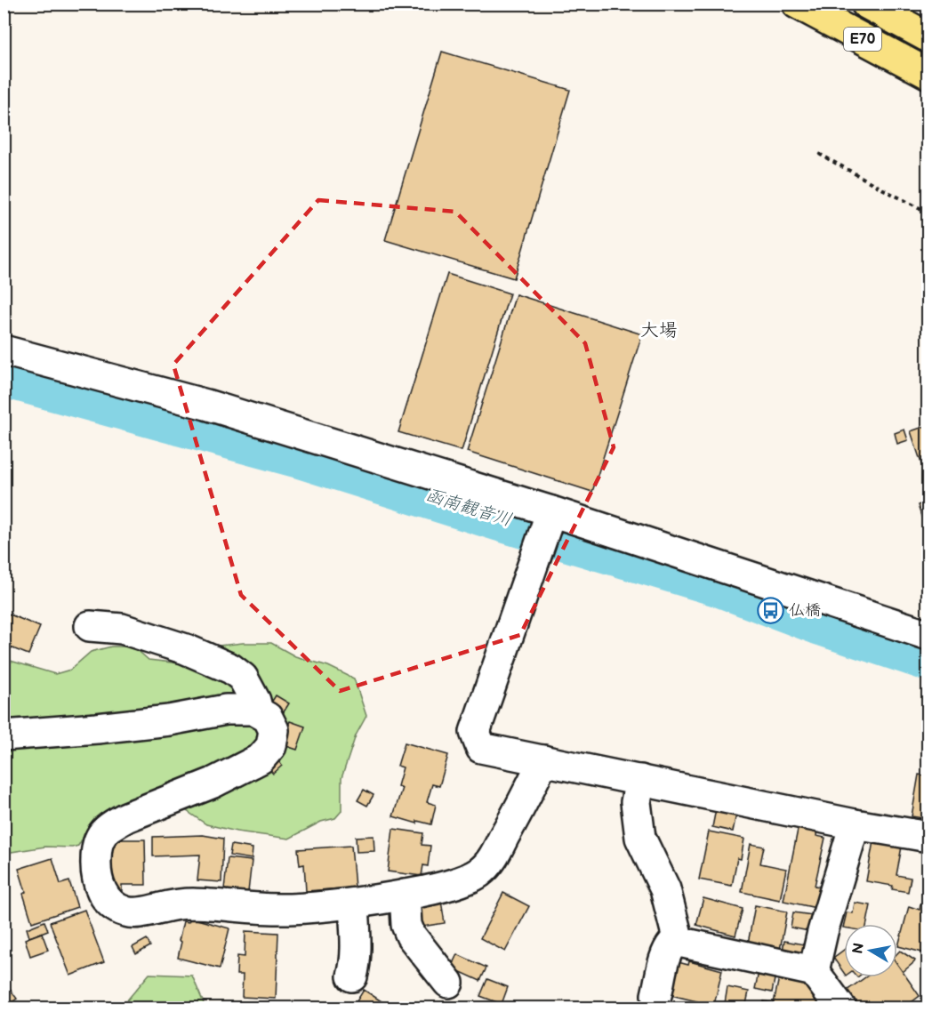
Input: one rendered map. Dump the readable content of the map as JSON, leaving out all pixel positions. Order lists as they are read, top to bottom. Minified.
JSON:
{"streets":{"highway":["E70"]},"districts":["大場"],"water":["函南観音川"],"places":{"bus stop":["仏橋"]},"north":"left"}
